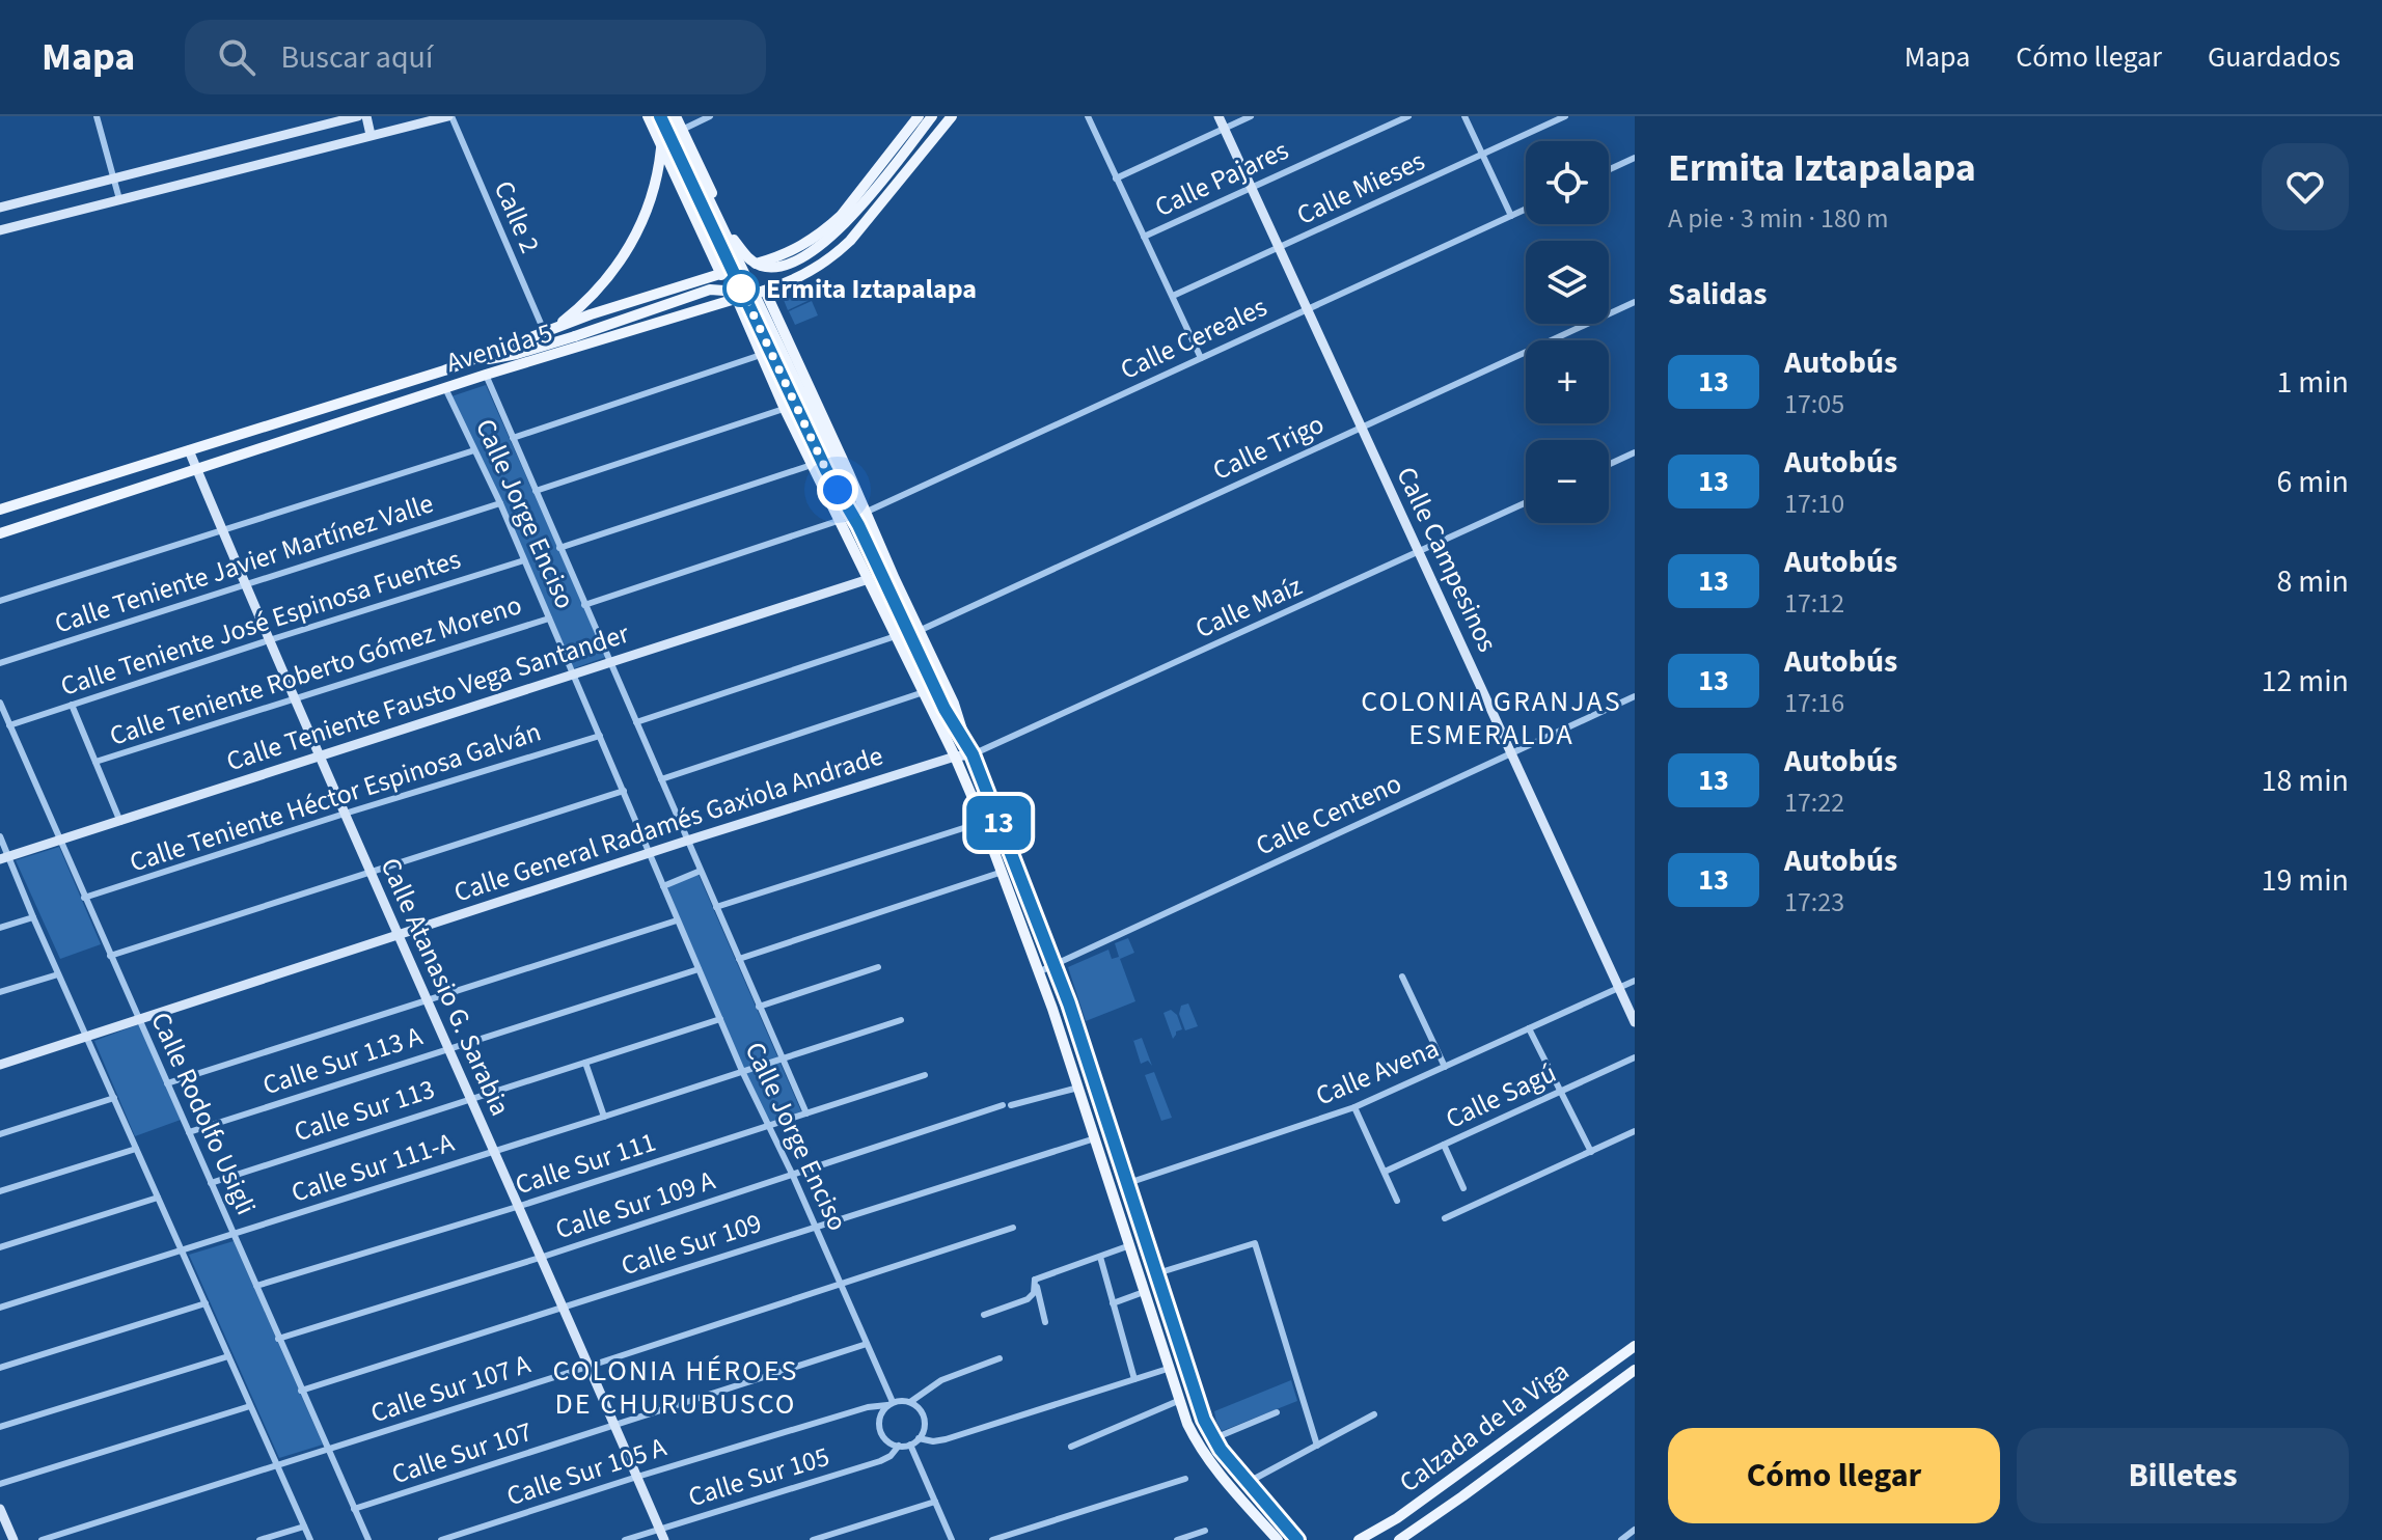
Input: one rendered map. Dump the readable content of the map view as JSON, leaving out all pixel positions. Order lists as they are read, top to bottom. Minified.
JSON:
{"streets":{"main road":["Avenida 5","Calzada de la Viga"],"street":["Calle Pajares","Calle Mieses","Calle 2","Calle Cereales","Calle Trigo","Calle Jorge Enciso","Calle Campesinos","Calle Teniente Javier Martínez Valle","Calle Maíz","Calle Teniente José Espinosa Fuentes","Calle Teniente Roberto Gómez Moreno","Calle Teniente Fausto Vega Santander","Calle Teniente Héctor Espinosa Galván","Calle Centeno","Calle General Radamés Gaxiola Andrade","Calle Atanasio G. Sarabia","Calle Sur 113 A","Calle Avena","Calle Sagú","Calle Sur 113","Calle Rodolfo Usigli","Calle Sur 111","Calle Sur 111-A","Calle Sur 109 A","Calle Sur 109","Calle Sur 107 A","Calle Sur 107","Calle Sur 105 A","Calle Sur 105"]},"crossings":[["Calle Pajares","Calle Campesinos"],["Calle Mieses","Calle Campesinos"],["Calle 2","Avenida 5"],["Calle Cereales","Calle Campesinos"],["Avenida 5","Calle Jorge Enciso"],["Avenida 5","Calle Atanasio G. Sarabia"],["Calle Trigo","Calle Campesinos"],["Calle Jorge Enciso","Calle Teniente Javier Martínez Valle"],["Calle Jorge Enciso","Calle Teniente José Espinosa Fuentes"],["Calle Jorge Enciso","Calle Teniente Roberto Gómez Moreno"],["Calle Jorge Enciso","Calle Teniente Fausto Vega Santander"],["Calle Jorge Enciso","Calle Teniente Héctor Espinosa Galván"],["Calle Jorge Enciso","Calle General Radamés Gaxiola Andrade"],["Calle Jorge Enciso","Calle Sur 113 A"],["Calle Jorge Enciso","Calle Sur 113"],["Calle Jorge Enciso","Calle Sur 111"],["Calle Jorge Enciso","Calle Sur 111-A"],["Calle Jorge Enciso","Calle Sur 109 A"],["Calle Jorge Enciso","Calle Sur 109"],["Calle Jorge Enciso","Calle Sur 107 A"],["Calle Jorge Enciso","Calle Sur 107"],["Calle Jorge Enciso","Calle Sur 105 A"],["Calle Jorge Enciso","Calle Sur 105"],["Calle Campesinos","Calle Maíz"],["Calle Campesinos","Calle Centeno"],["Calle Campesinos","Calle Avena"],["Calle Teniente Javier Martínez Valle","Calle Atanasio G. Sarabia"],["Calle Maíz","Calle General Radamés Gaxiola Andrade"],["Calle Teniente José Espinosa Fuentes","Calle Atanasio G. Sarabia"],["Calle Teniente José Espinosa Fuentes","Calle Rodolfo Usigli"],["Calle Teniente Roberto Gómez Moreno","Calle Atanasio G. Sarabia"],["Calle Teniente Fausto Vega Santander","Calle Atanasio G. Sarabia"],["Calle Teniente Fausto Vega Santander","Calle Rodolfo Usigli"],["Calle Teniente Héctor Espinosa Galván","Calle Atanasio G. Sarabia"],["Calle Teniente Héctor Espinosa Galván","Calle Rodolfo Usigli"],["Calle General Radamés Gaxiola Andrade","Calle Atanasio G. Sarabia"],["Calle General Radamés Gaxiola Andrade","Calle Rodolfo Usigli"],["Calle Atanasio G. Sarabia","Calle Sur 113 A"],["Calle Atanasio G. Sarabia","Calle Sur 113"],["Calle Atanasio G. Sarabia","Calle Sur 111"],["Calle Atanasio G. Sarabia","Calle Sur 111-A"],["Calle Atanasio G. Sarabia","Calle Sur 109 A"],["Calle Atanasio G. Sarabia","Calle Sur 109"],["Calle Atanasio G. Sarabia","Calle Sur 107 A"],["Calle Atanasio G. Sarabia","Calle Sur 107"],["Calle Atanasio G. Sarabia","Calle Sur 105 A"],["Calle Atanasio G. Sarabia","Calle Sur 105"],["Calle Sur 113 A","Calle Rodolfo Usigli"],["Calle Sur 113","Calle Rodolfo Usigli"],["Calle Rodolfo Usigli","Calle Sur 111"],["Calle Rodolfo Usigli","Calle Sur 111-A"],["Calle Rodolfo Usigli","Calle Sur 109 A"],["Calle Rodolfo Usigli","Calle Sur 109"],["Calle Rodolfo Usigli","Calle Sur 107 A"],["Calle Rodolfo Usigli","Calle Sur 107"],["Calle Sur 105 A","Calle Sur 105"]],"districts":["COLONIA GRANJAS ESMERALDA","COLONIA HÉROES DE CHURUBUSCO"],"places":["Ermita Iztapalapa"],"lines":["bus line 13"],"page":{"header":"Mapa","search":"Buscar aquí","nav":["Mapa","Cómo llegar","Guardados"],"on_map":"13","heading":[["Ermita Iztapalapa","A pie · 3 min · 180 m"],"Salidas"],"map_buttons":["+","−"],"list":[{"mark":"13","name":"Autobús","note":"17:05","value":"1 min"},{"mark":"13","name":"Autobús","note":"17:10","value":"6 min"},{"mark":"13","name":"Autobús","note":"17:12","value":"8 min"},{"mark":"13","name":"Autobús","note":"17:16","value":"12 min"},{"mark":"13","name":"Autobús","note":"17:22","value":"18 min"},{"mark":"13","name":"Autobús","note":"17:23","value":"19 min"}],"buttons":["Cómo llegar","Billetes"]}}
